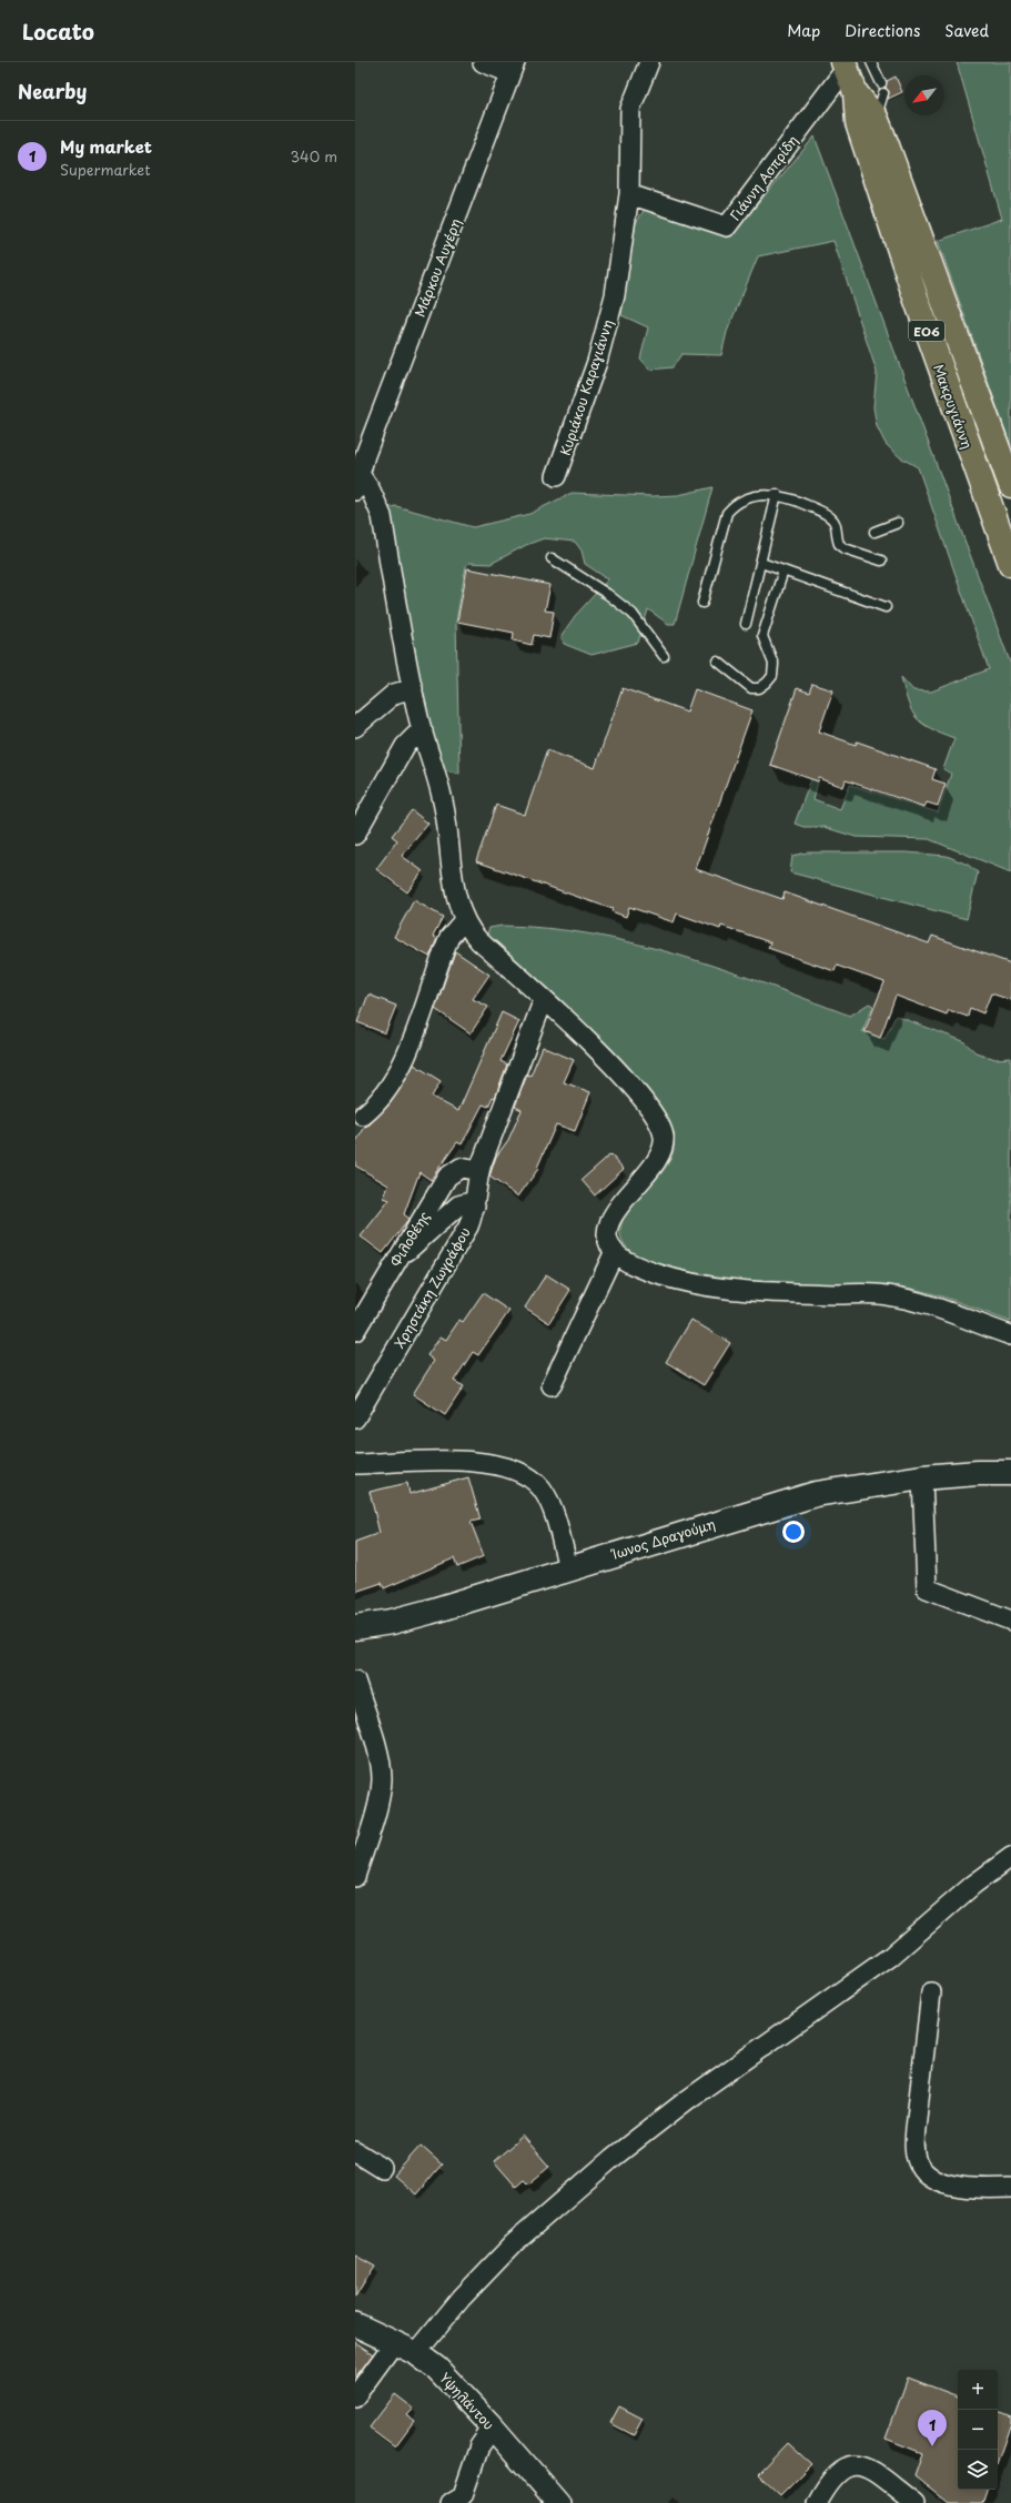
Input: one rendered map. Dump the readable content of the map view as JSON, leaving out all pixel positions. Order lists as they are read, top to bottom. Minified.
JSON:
{"streets":{"main road":["ΕΟ6","Μακρυγιάννη","Ίωνος Δραγούμη"],"street":["Γιάννη Ασπρίδη","Μάρκου Αυγέρη","Κυριάκου Καραγιάννη","Φιλοθέης","Χρηστάκη Ζωγράφου","Υψηλάντου"]},"crossings":[["Γιάννη Ασπρίδη","Κυριάκου Καραγιάννη"],["Γιάννη Ασπρίδη","Μακρυγιάννη"],["Φιλοθέης","Χρηστάκη Ζωγράφου"]],"north":"bottom left","page":{"header":"Locato","nav":["Map","Directions","Saved"],"heading":"Nearby","list":[{"mark":"1","name":"My market","note":"Supermarket","value":"340 m"}],"map_buttons":["+","−"],"pins":"1"}}
